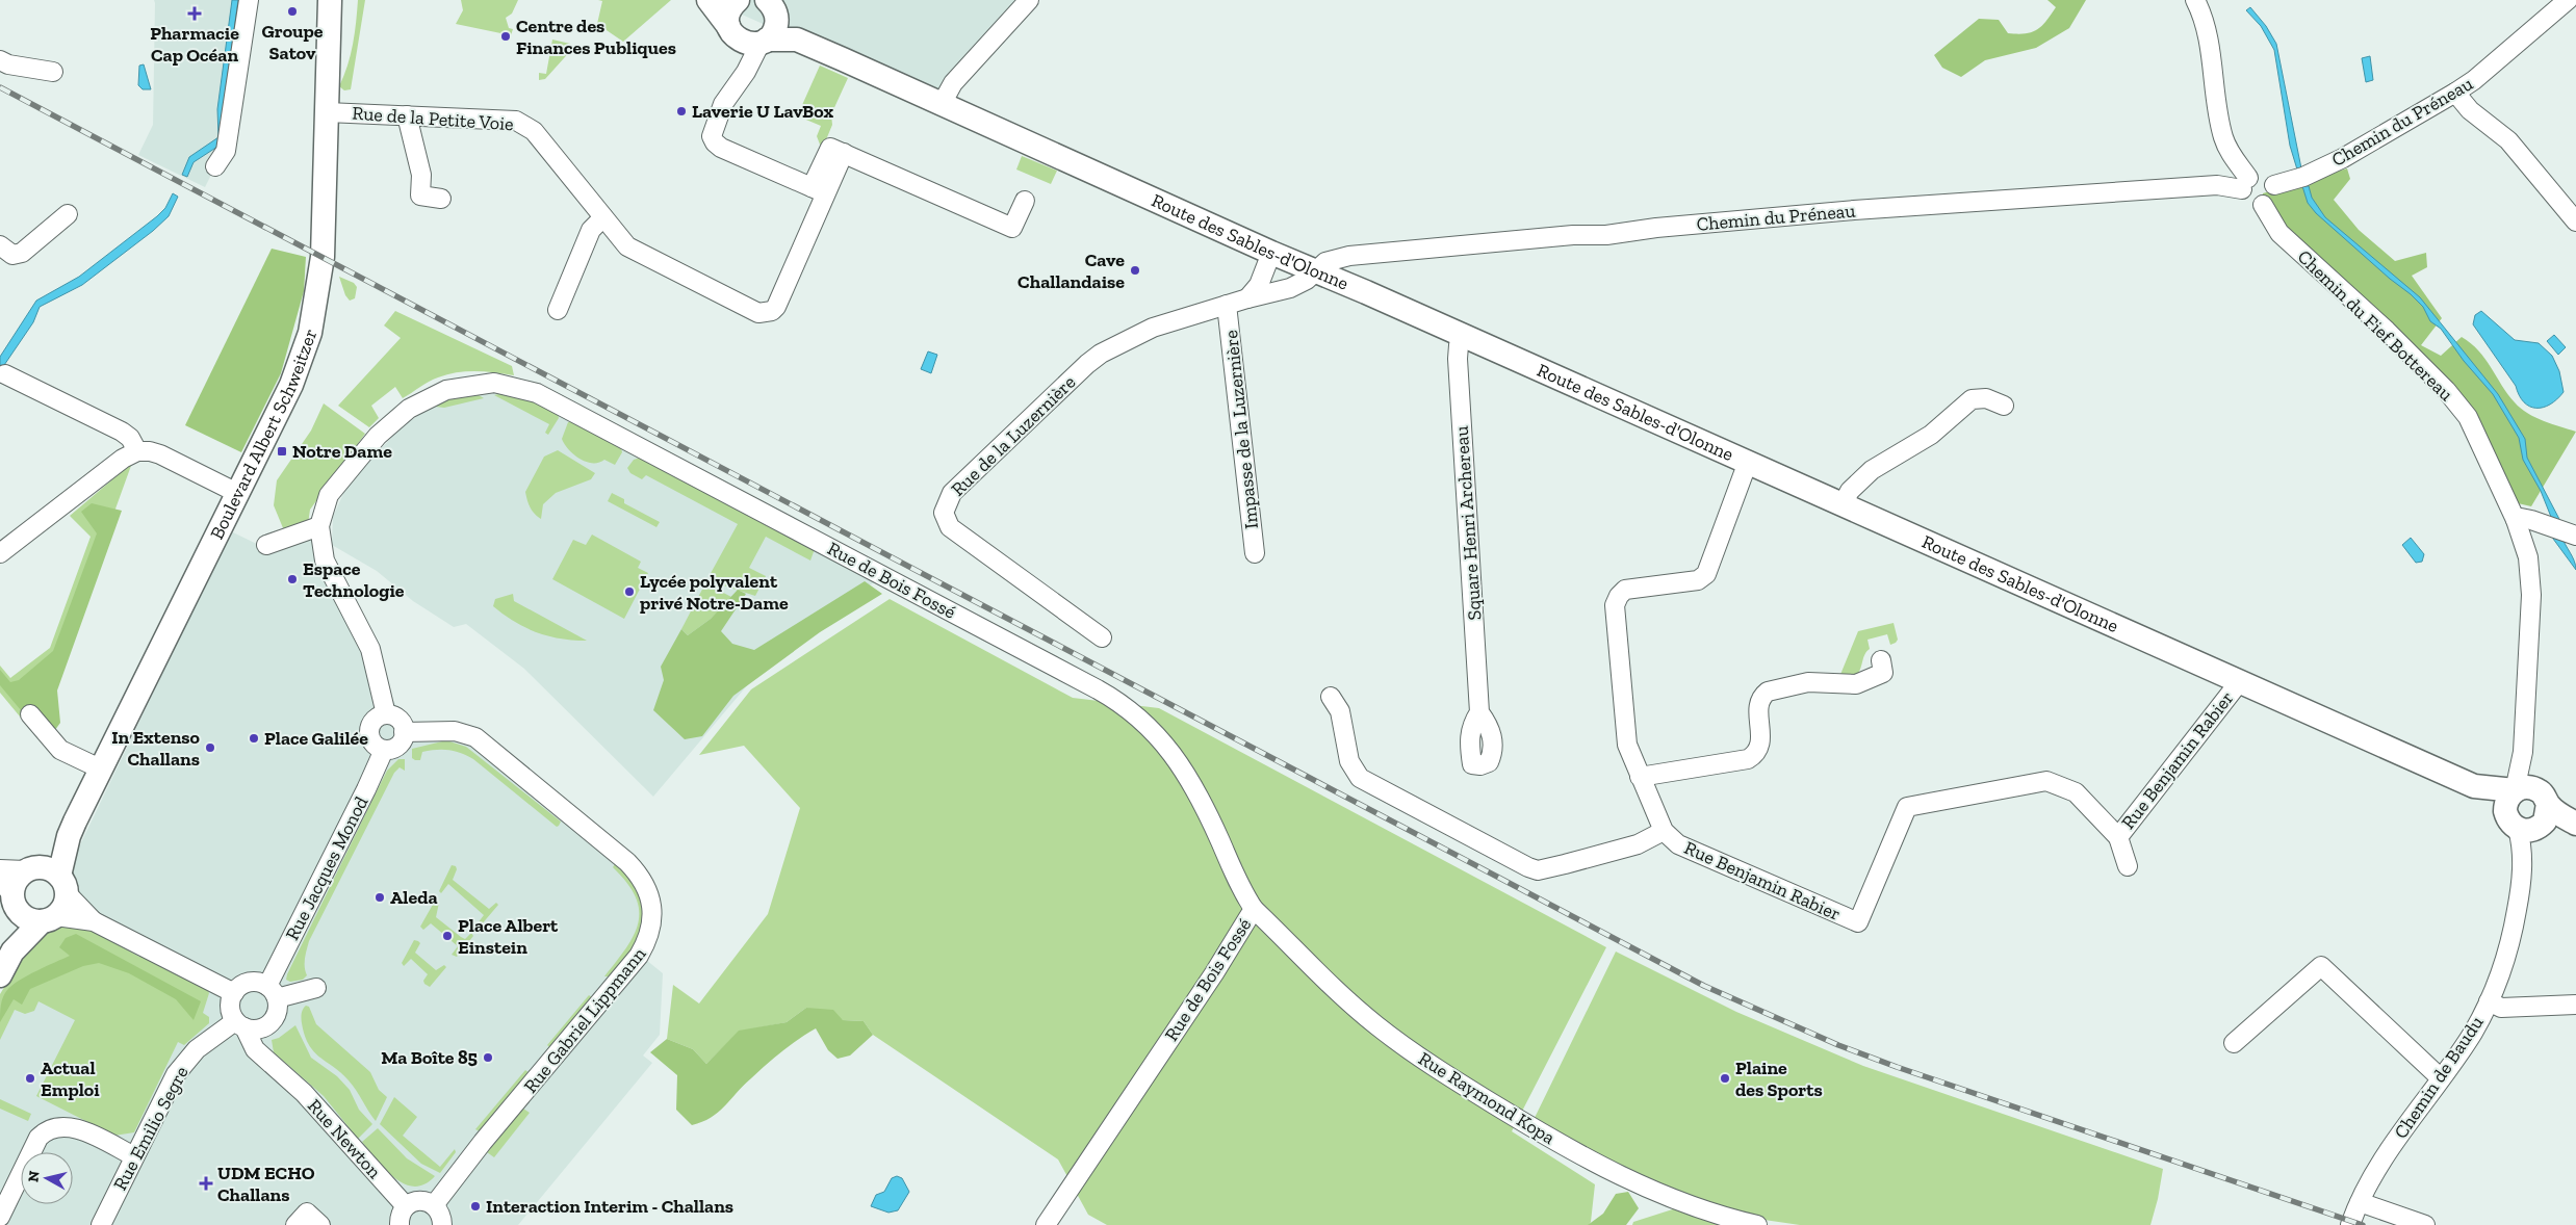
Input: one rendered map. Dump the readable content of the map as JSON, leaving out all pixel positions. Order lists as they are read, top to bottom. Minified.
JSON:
{"streets":{"main road":["Route des Sables-d'Olonne","Boulevard Albert Schweitzer"],"street":["Rue de la Petite Voie","Chemin du Préneau","Chemin du Fief Bottereau","Impasse de la Luzernière","Rue de la Luzernière","Square Henri Archereau","Rue de Bois Fossé","Rue Benjamin Rabier","Rue Jacques Monod","Rue Gabriel Lippmann","Chemin de Baudu","Rue Raymond Kopa","Rue Emilio Segre","Rue Newton"]},"crossings":[["Rue de la Petite Voie","Boulevard Albert Schweitzer"],["Chemin du Préneau","Route des Sables-d'Olonne"],["Chemin du Préneau","Chemin du Fief Bottereau"],["Chemin du Préneau","Rue de la Luzernière"],["Route des Sables-d'Olonne","Chemin du Fief Bottereau"],["Route des Sables-d'Olonne","Rue de la Luzernière"],["Route des Sables-d'Olonne","Square Henri Archereau"],["Route des Sables-d'Olonne","Rue Benjamin Rabier"],["Route des Sables-d'Olonne","Chemin de Baudu"],["Impasse de la Luzernière","Rue de la Luzernière"],["Rue de Bois Fossé","Rue Jacques Monod"],["Rue de Bois Fossé","Rue Gabriel Lippmann"],["Rue de Bois Fossé","Rue Raymond Kopa"],["Rue Jacques Monod","Rue Gabriel Lippmann"],["Rue Jacques Monod","Rue Emilio Segre"],["Rue Jacques Monod","Rue Newton"],["Rue Emilio Segre","Rue Newton"]],"places":{"other":["Groupe Satov","Centre des Finances Publiques","Laverie U LavBox","Cave Challandaise","Espace Technologie","Lycée polyvalent privé Notre-Dame","Place Galilée","In Extenso Challans","Aleda","Place Albert Einstein","Ma Boîte 85","Actual Emploi","Plaine des Sports","Interaction Interim - Challans"],"health":["Pharmacie Cap Océan","UDM ECHO Challans"],"transit":["Notre Dame"]},"north":"left"}
